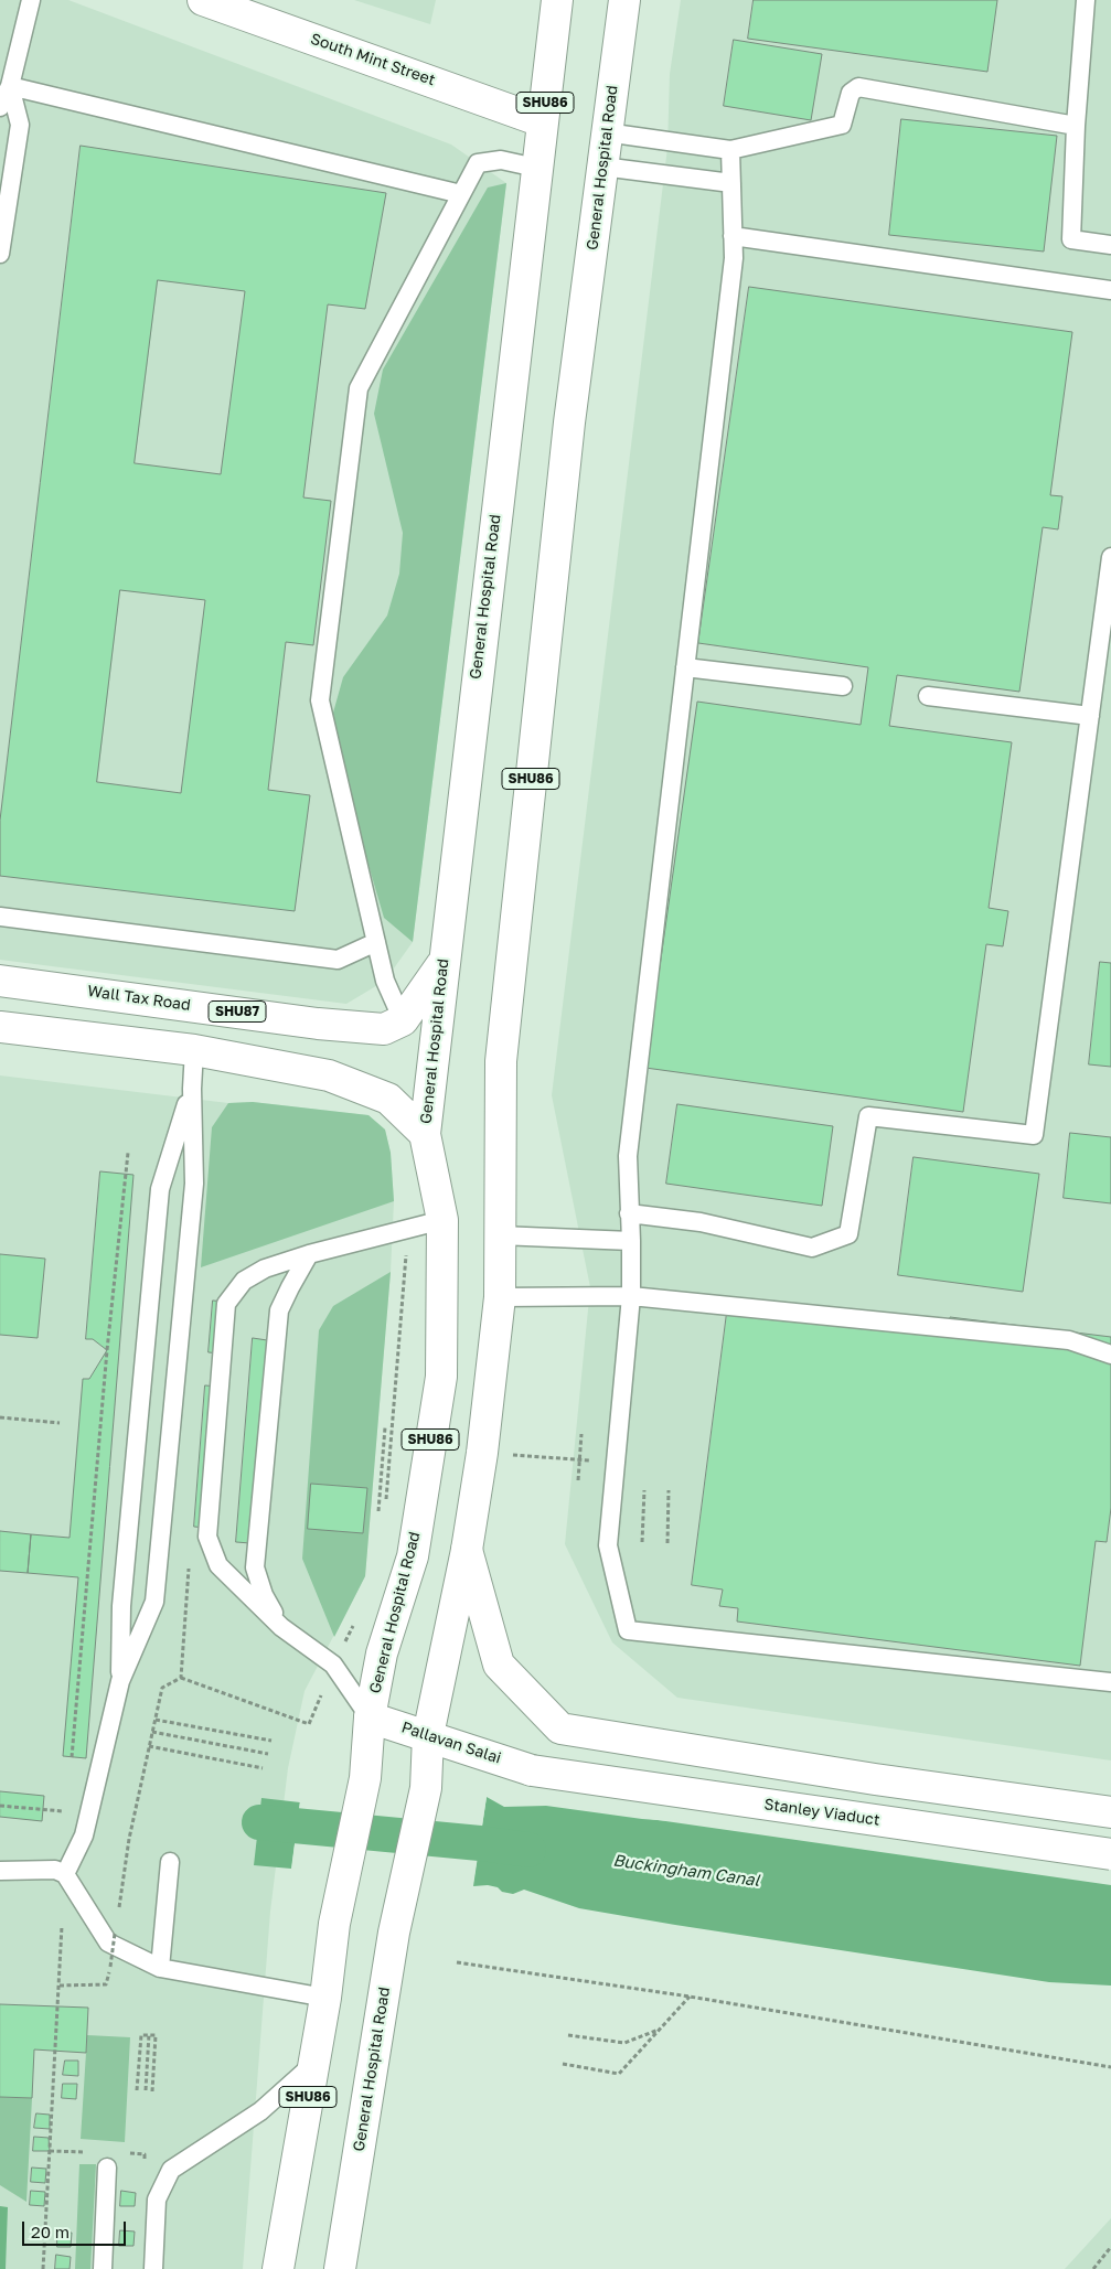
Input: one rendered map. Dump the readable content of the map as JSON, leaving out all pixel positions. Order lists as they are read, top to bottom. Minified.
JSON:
{"streets":{"main road":["South Mint Street","SHU86","General Hospital Road","Wall Tax Road","SHU87","Pallavan Salai","Stanley Viaduct"]},"crossings":[["South Mint Street","General Hospital Road"],["General Hospital Road","Pallavan Salai"],["Pallavan Salai","Stanley Viaduct"]],"water":["Buckingham Canal"],"scale_bar":"20 m"}
